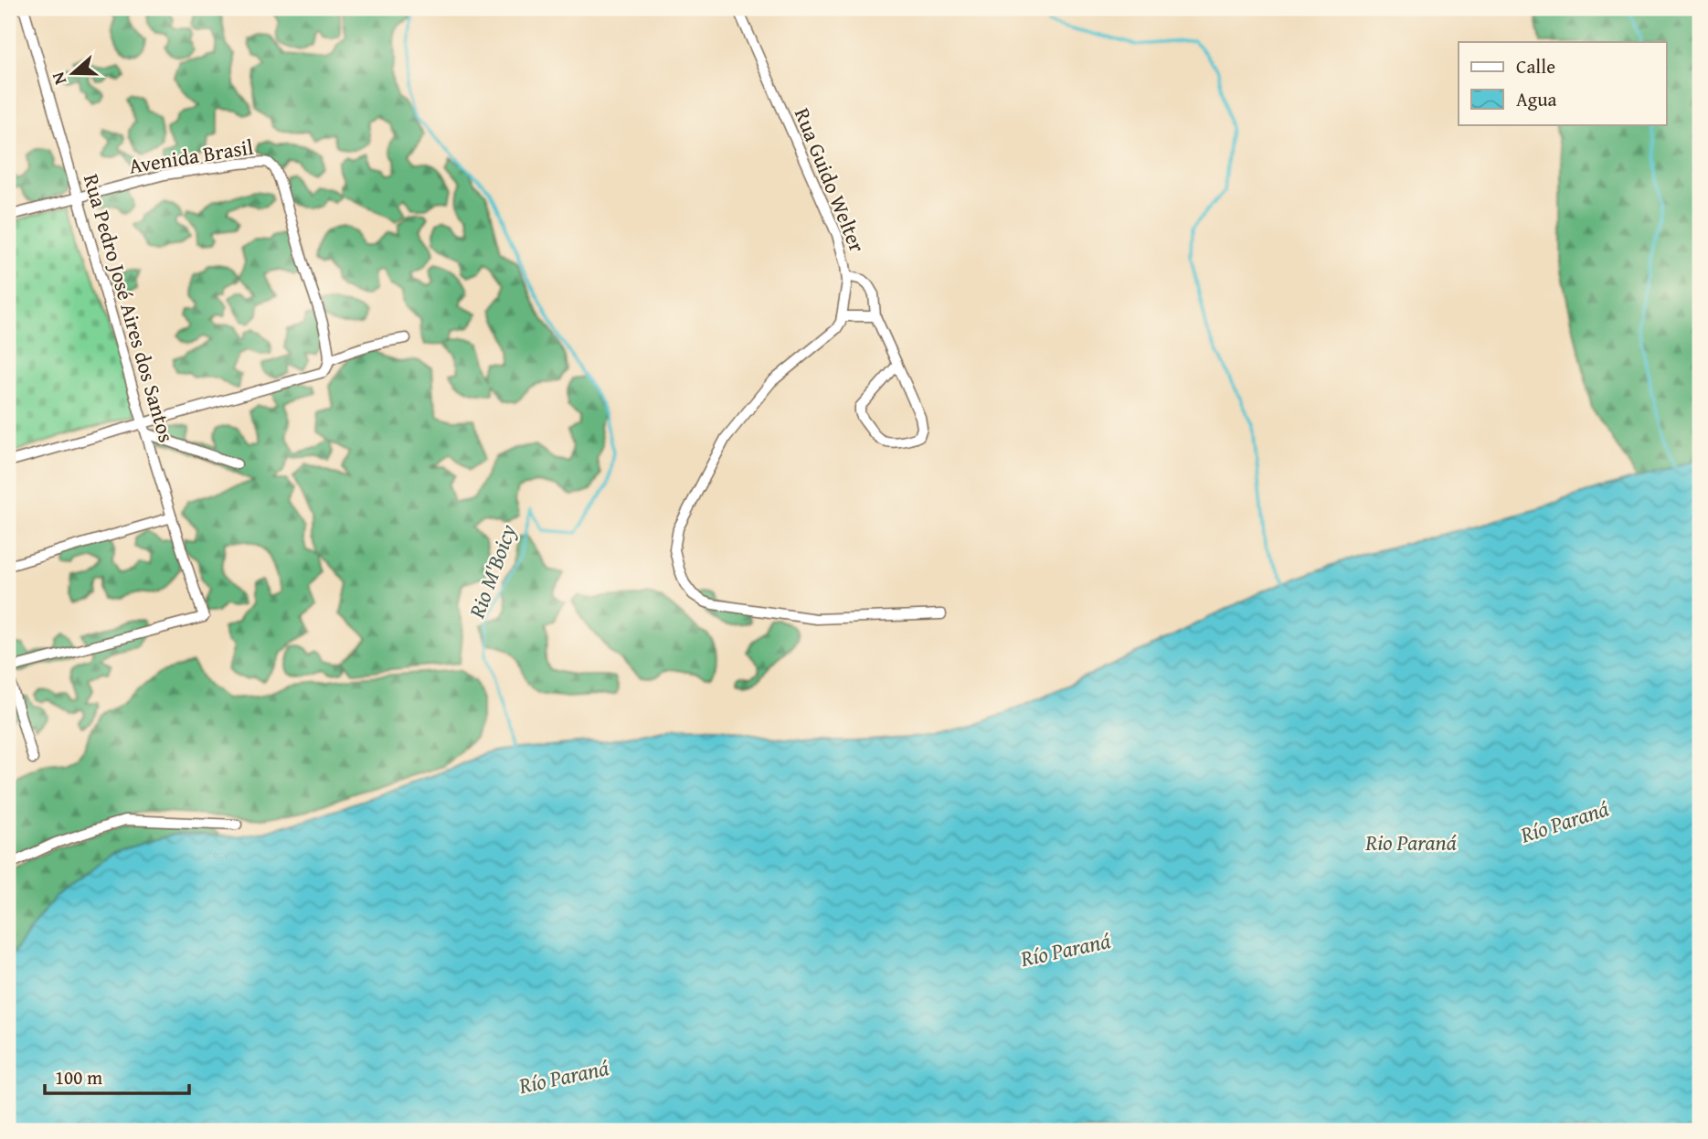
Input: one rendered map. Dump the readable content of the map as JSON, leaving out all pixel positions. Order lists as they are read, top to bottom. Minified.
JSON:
{"streets":{"street":["Avenida Brasil","Rua Guido Welter","Rua Pedro José Aires dos Santos"]},"crossings":[["Avenida Brasil","Rua Pedro José Aires dos Santos"]],"water":["Rio M'Boicy","Río Paraná","Rio Paraná"],"legend":["Calle","Agua"],"scale_bar":"100 m","north":"left"}
